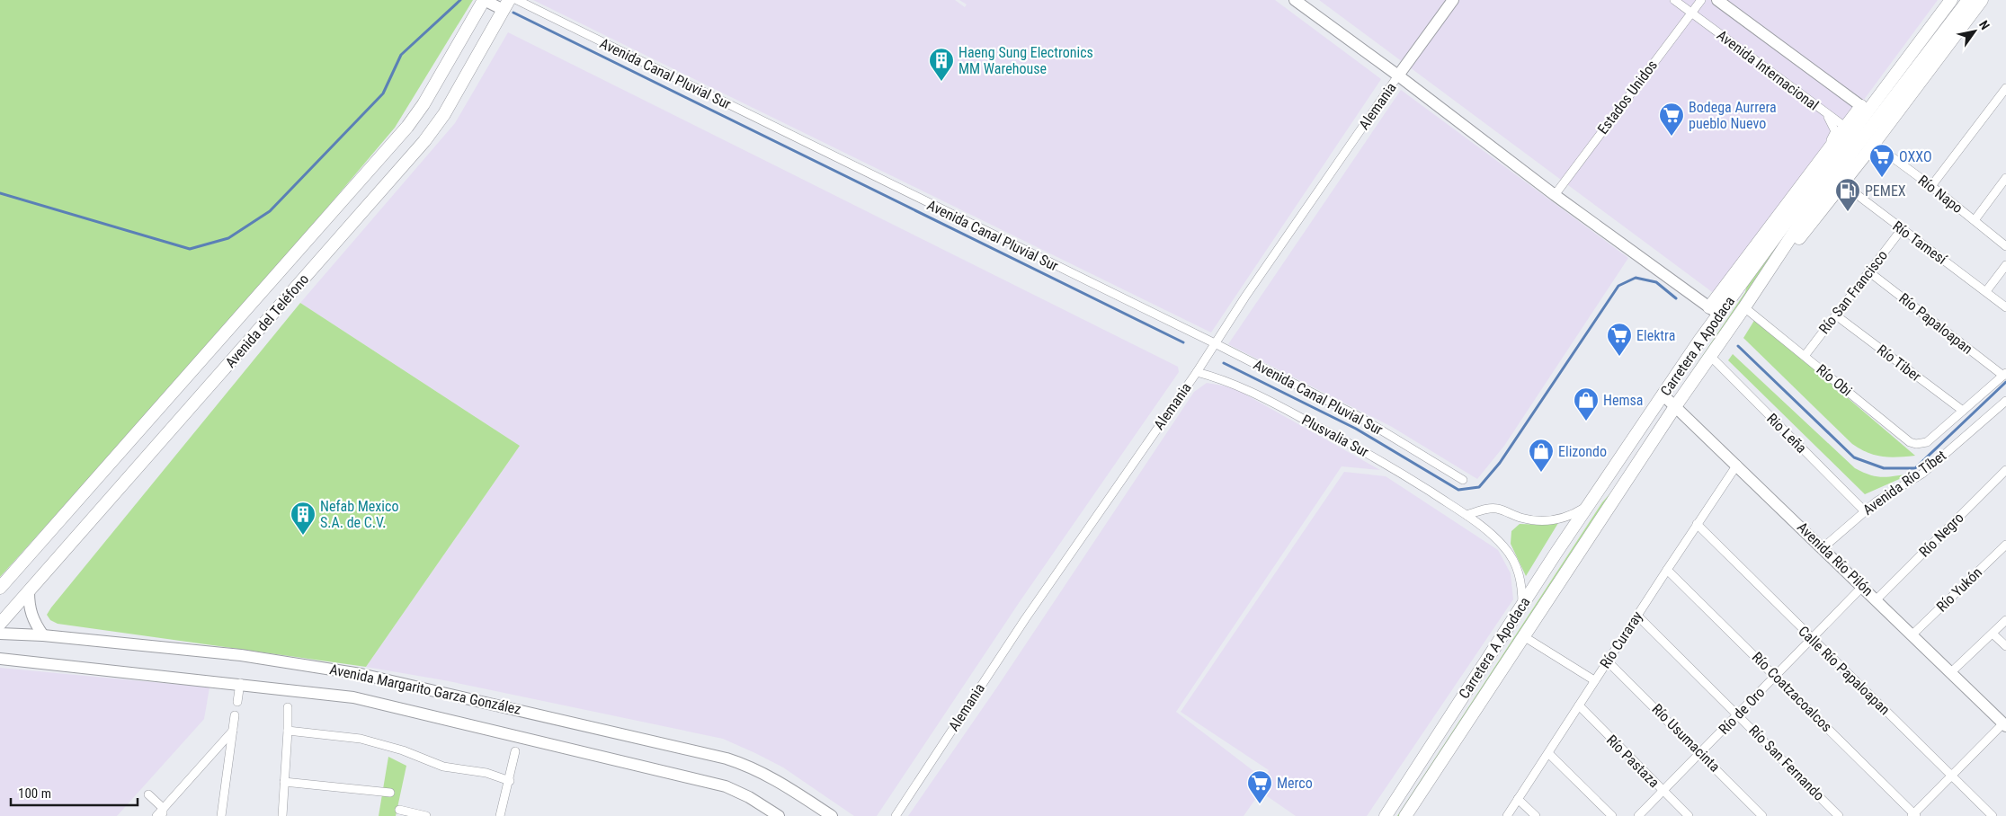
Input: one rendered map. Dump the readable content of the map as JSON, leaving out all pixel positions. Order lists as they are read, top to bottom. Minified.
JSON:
{"streets":{"main road":["Avenida Internacional","Alemania","Avenida del Teléfono","Carretera A Apodaca","Avenida Río Pilón","Avenida Margarito Garza González"],"street":["Avenida Canal Pluvial Sur","Estados Unidos","Río Napo","Río Tamesí","Río San Francisco","Río Papaloapan","Río Tiber","Río Obi","Rio Leña","Plusvalia Sur","Avenida Río Tíbet","Río Negro","Río Yukón","Río Curaray","Calle Río Papaloapan","Río Coatzacoalcos","Río de Oro","Río Usumacinta","Río Pastaza","Río San Fernando"]},"crossings":[["Avenida Internacional","Estados Unidos"],["Avenida Internacional","Río Napo"],["Avenida Internacional","Carretera A Apodaca"],["Avenida Canal Pluvial Sur","Alemania"],["Alemania","Plusvalia Sur"],["Río Napo","Carretera A Apodaca"],["Río Tamesí","Río San Francisco"],["Río Tamesí","Carretera A Apodaca"],["Río San Francisco","Río Papaloapan"],["Río San Francisco","Río Tiber"],["Río San Francisco","Río Obi"],["Carretera A Apodaca","Río Obi"],["Carretera A Apodaca","Rio Leña"],["Carretera A Apodaca","Plusvalia Sur"],["Carretera A Apodaca","Avenida Río Pilón"],["Río Tiber","Río Obi"],["Rio Leña","Avenida Río Tíbet"],["Avenida Río Tíbet","Avenida Río Pilón"],["Río Negro","Avenida Río Pilón"],["Avenida Río Pilón","Río Yukón"],["Avenida Río Pilón","Río Curaray"],["Avenida Río Pilón","Río de Oro"],["Río Curaray","Calle Río Papaloapan"],["Río Curaray","Río Coatzacoalcos"],["Río Curaray","Río Usumacinta"],["Río Curaray","Río Pastaza"],["Río Curaray","Río San Fernando"],["Calle Río Papaloapan","Río de Oro"],["Río Coatzacoalcos","Río de Oro"],["Río de Oro","Río Usumacinta"],["Río de Oro","Río Pastaza"],["Río de Oro","Río San Fernando"]],"places":{"building":["Haeng Sung Electronics MM Warehouse","Nefab Mexico S.A. de C.V."],"supermarket":["Bodega Aurrera pueblo Nuevo","OXXO","Elektra","Merco"],"fuel station":["PEMEX"],"shop":["Hemsa","Elizondo"]},"scale_bar":"100 m","north":"top right"}
